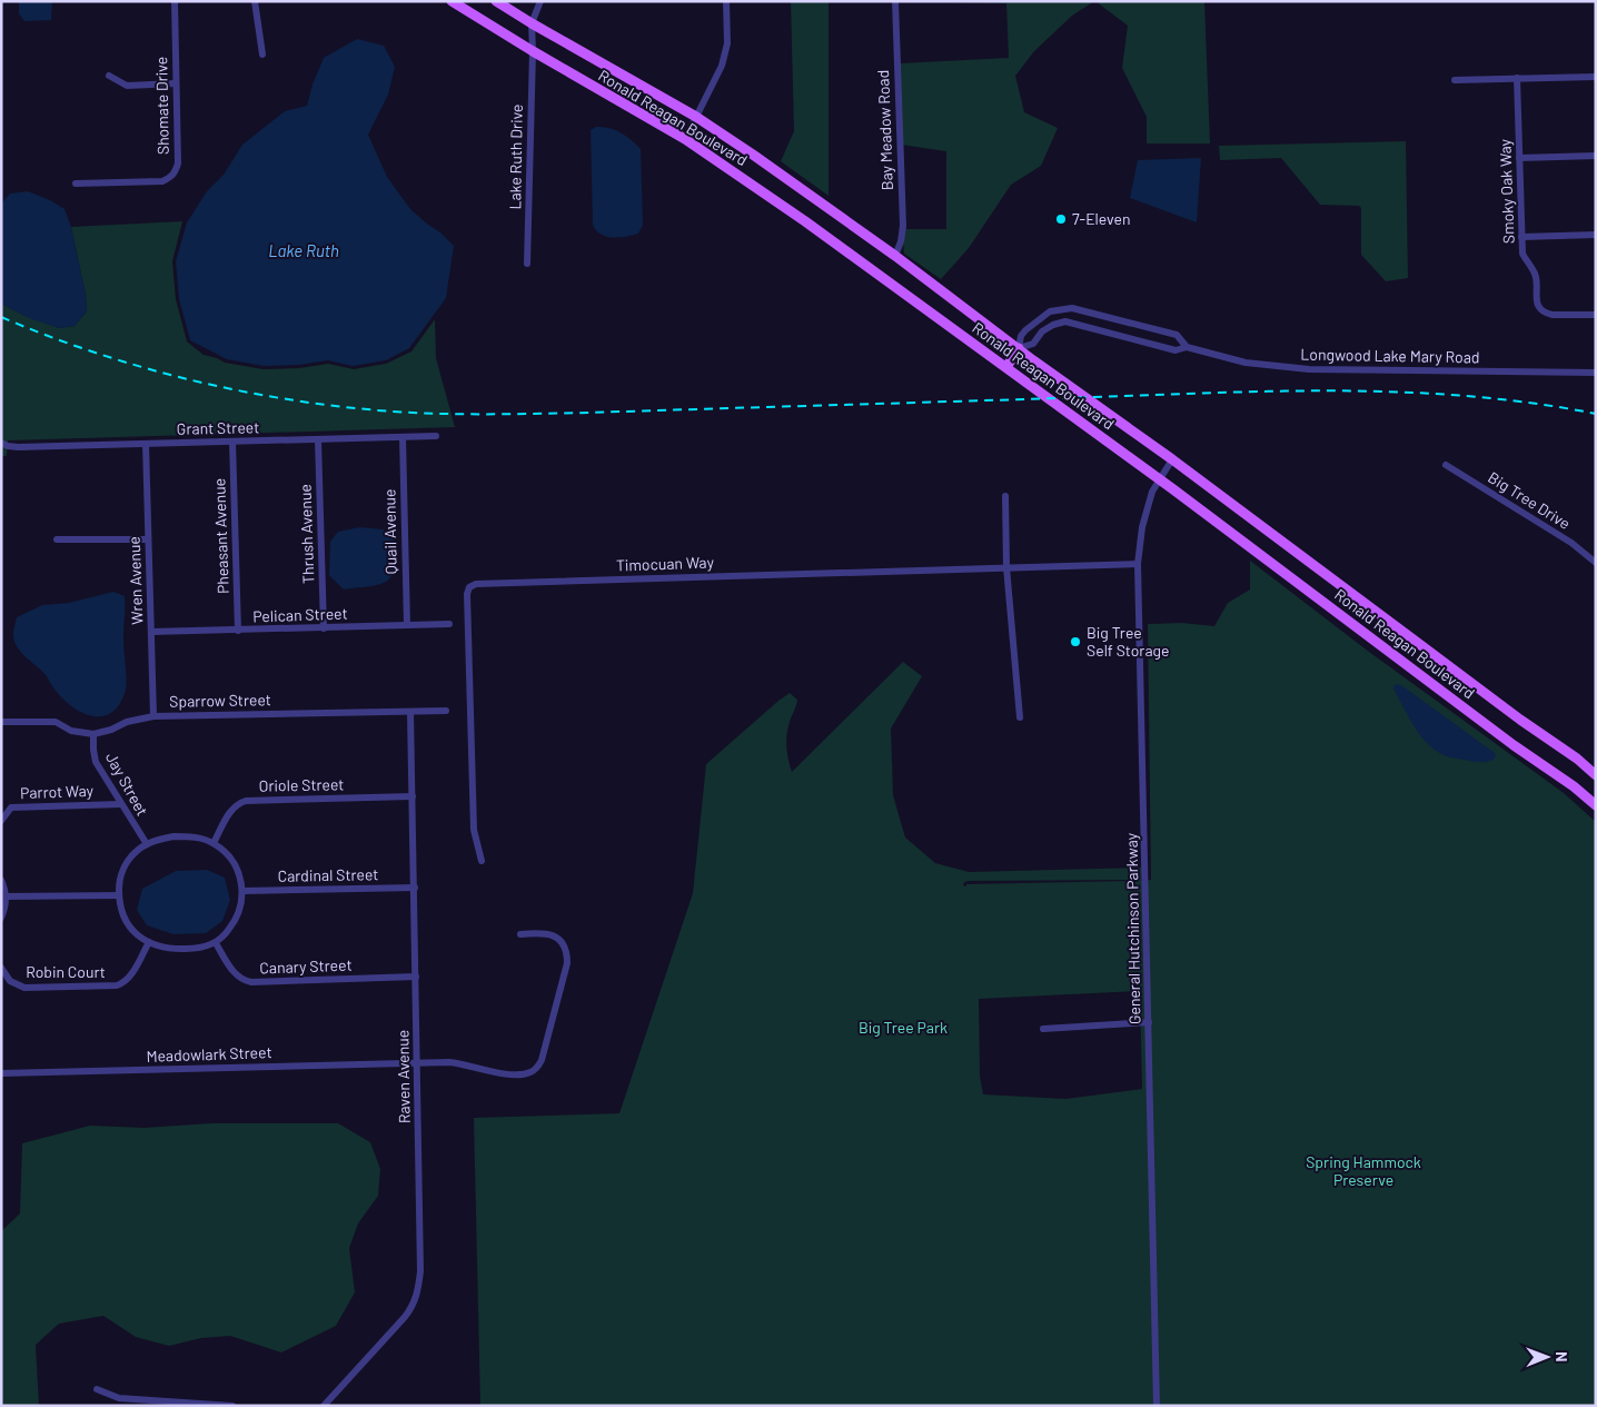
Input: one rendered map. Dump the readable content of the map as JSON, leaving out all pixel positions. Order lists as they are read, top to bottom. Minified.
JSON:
{"streets":{"main road":["Ronald Reagan Boulevard"],"street":["Shomate Drive","Bay Meadow Road","Lake Ruth Drive","Smoky Oak Way","Longwood Lake Mary Road","Grant Street","Big Tree Drive","Quail Avenue","Thrush Avenue","Pheasant Avenue","Timocuan Way","Wren Avenue","Pelican Street","Sparrow Street","Jay Street","Oriole Street","Parrot Way","Cardinal Street","General Hutchinson Parkway","Canary Street","Robin Court","Meadowlark Street","Raven Avenue"]},"crossings":[["Ronald Reagan Boulevard","Bay Meadow Road"],["Ronald Reagan Boulevard","Lake Ruth Drive"],["Ronald Reagan Boulevard","Longwood Lake Mary Road"],["Ronald Reagan Boulevard","General Hutchinson Parkway"],["Grant Street","Quail Avenue"],["Grant Street","Thrush Avenue"],["Grant Street","Pheasant Avenue"],["Grant Street","Wren Avenue"],["Quail Avenue","Pelican Street"],["Thrush Avenue","Pelican Street"],["Pheasant Avenue","Pelican Street"],["Timocuan Way","General Hutchinson Parkway"],["Wren Avenue","Pelican Street"],["Wren Avenue","Sparrow Street"],["Sparrow Street","Jay Street"],["Sparrow Street","Raven Avenue"],["Jay Street","Oriole Street"],["Jay Street","Parrot Way"],["Jay Street","Cardinal Street"],["Jay Street","Canary Street"],["Jay Street","Robin Court"],["Oriole Street","Cardinal Street"],["Oriole Street","Canary Street"],["Oriole Street","Robin Court"],["Oriole Street","Raven Avenue"],["Cardinal Street","Canary Street"],["Cardinal Street","Robin Court"],["Cardinal Street","Raven Avenue"],["Canary Street","Robin Court"],["Canary Street","Raven Avenue"],["Meadowlark Street","Raven Avenue"]],"water":["Lake Ruth"],"parks":["Big Tree Park","Spring Hammock Preserve"],"places":["7-Eleven","Big Tree Self Storage"],"north":"right"}
